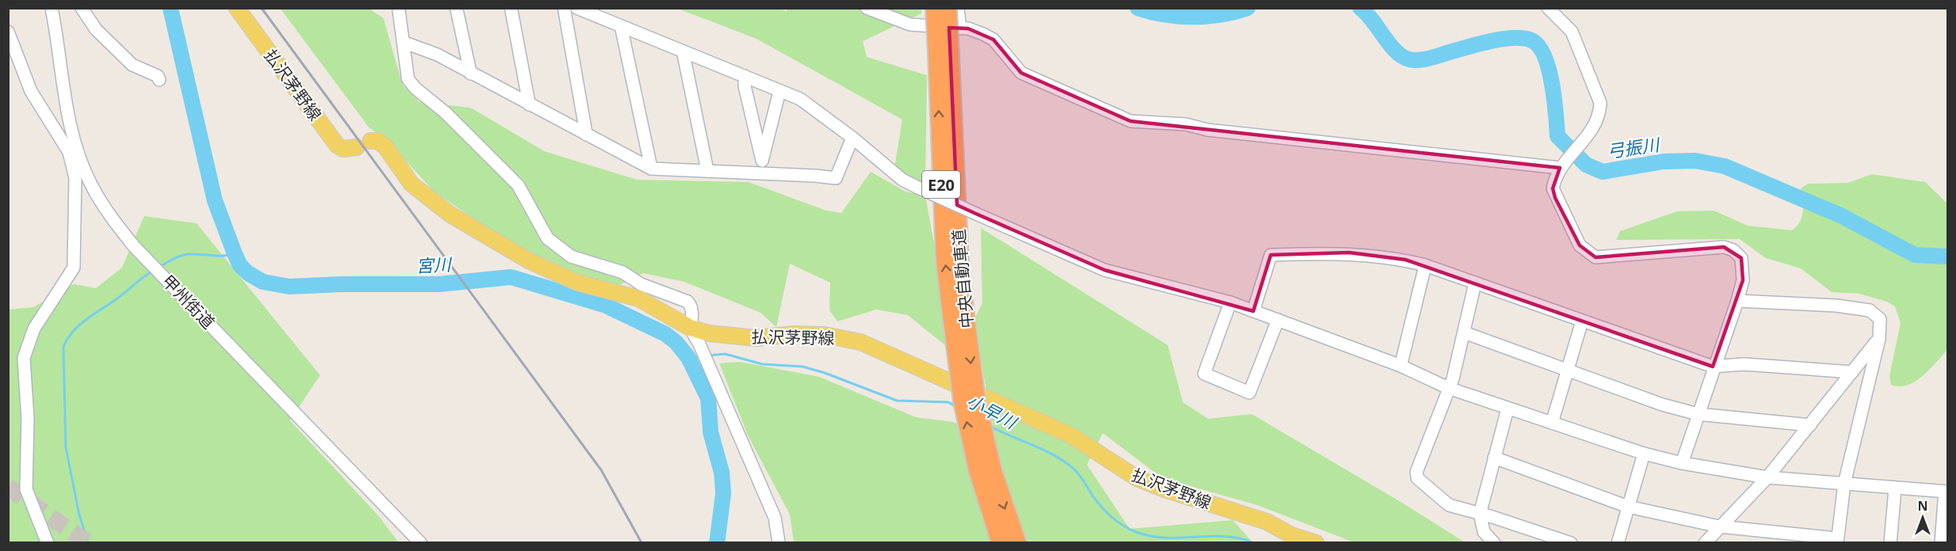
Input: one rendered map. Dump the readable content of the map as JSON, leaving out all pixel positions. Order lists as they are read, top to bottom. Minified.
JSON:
{"streets":{"highway":["E20","中央自動車道"],"main road":["払沢茅野線"],"street":["甲州街道"]},"water":["弓振川","宮川","小早川"],"north":"top"}
